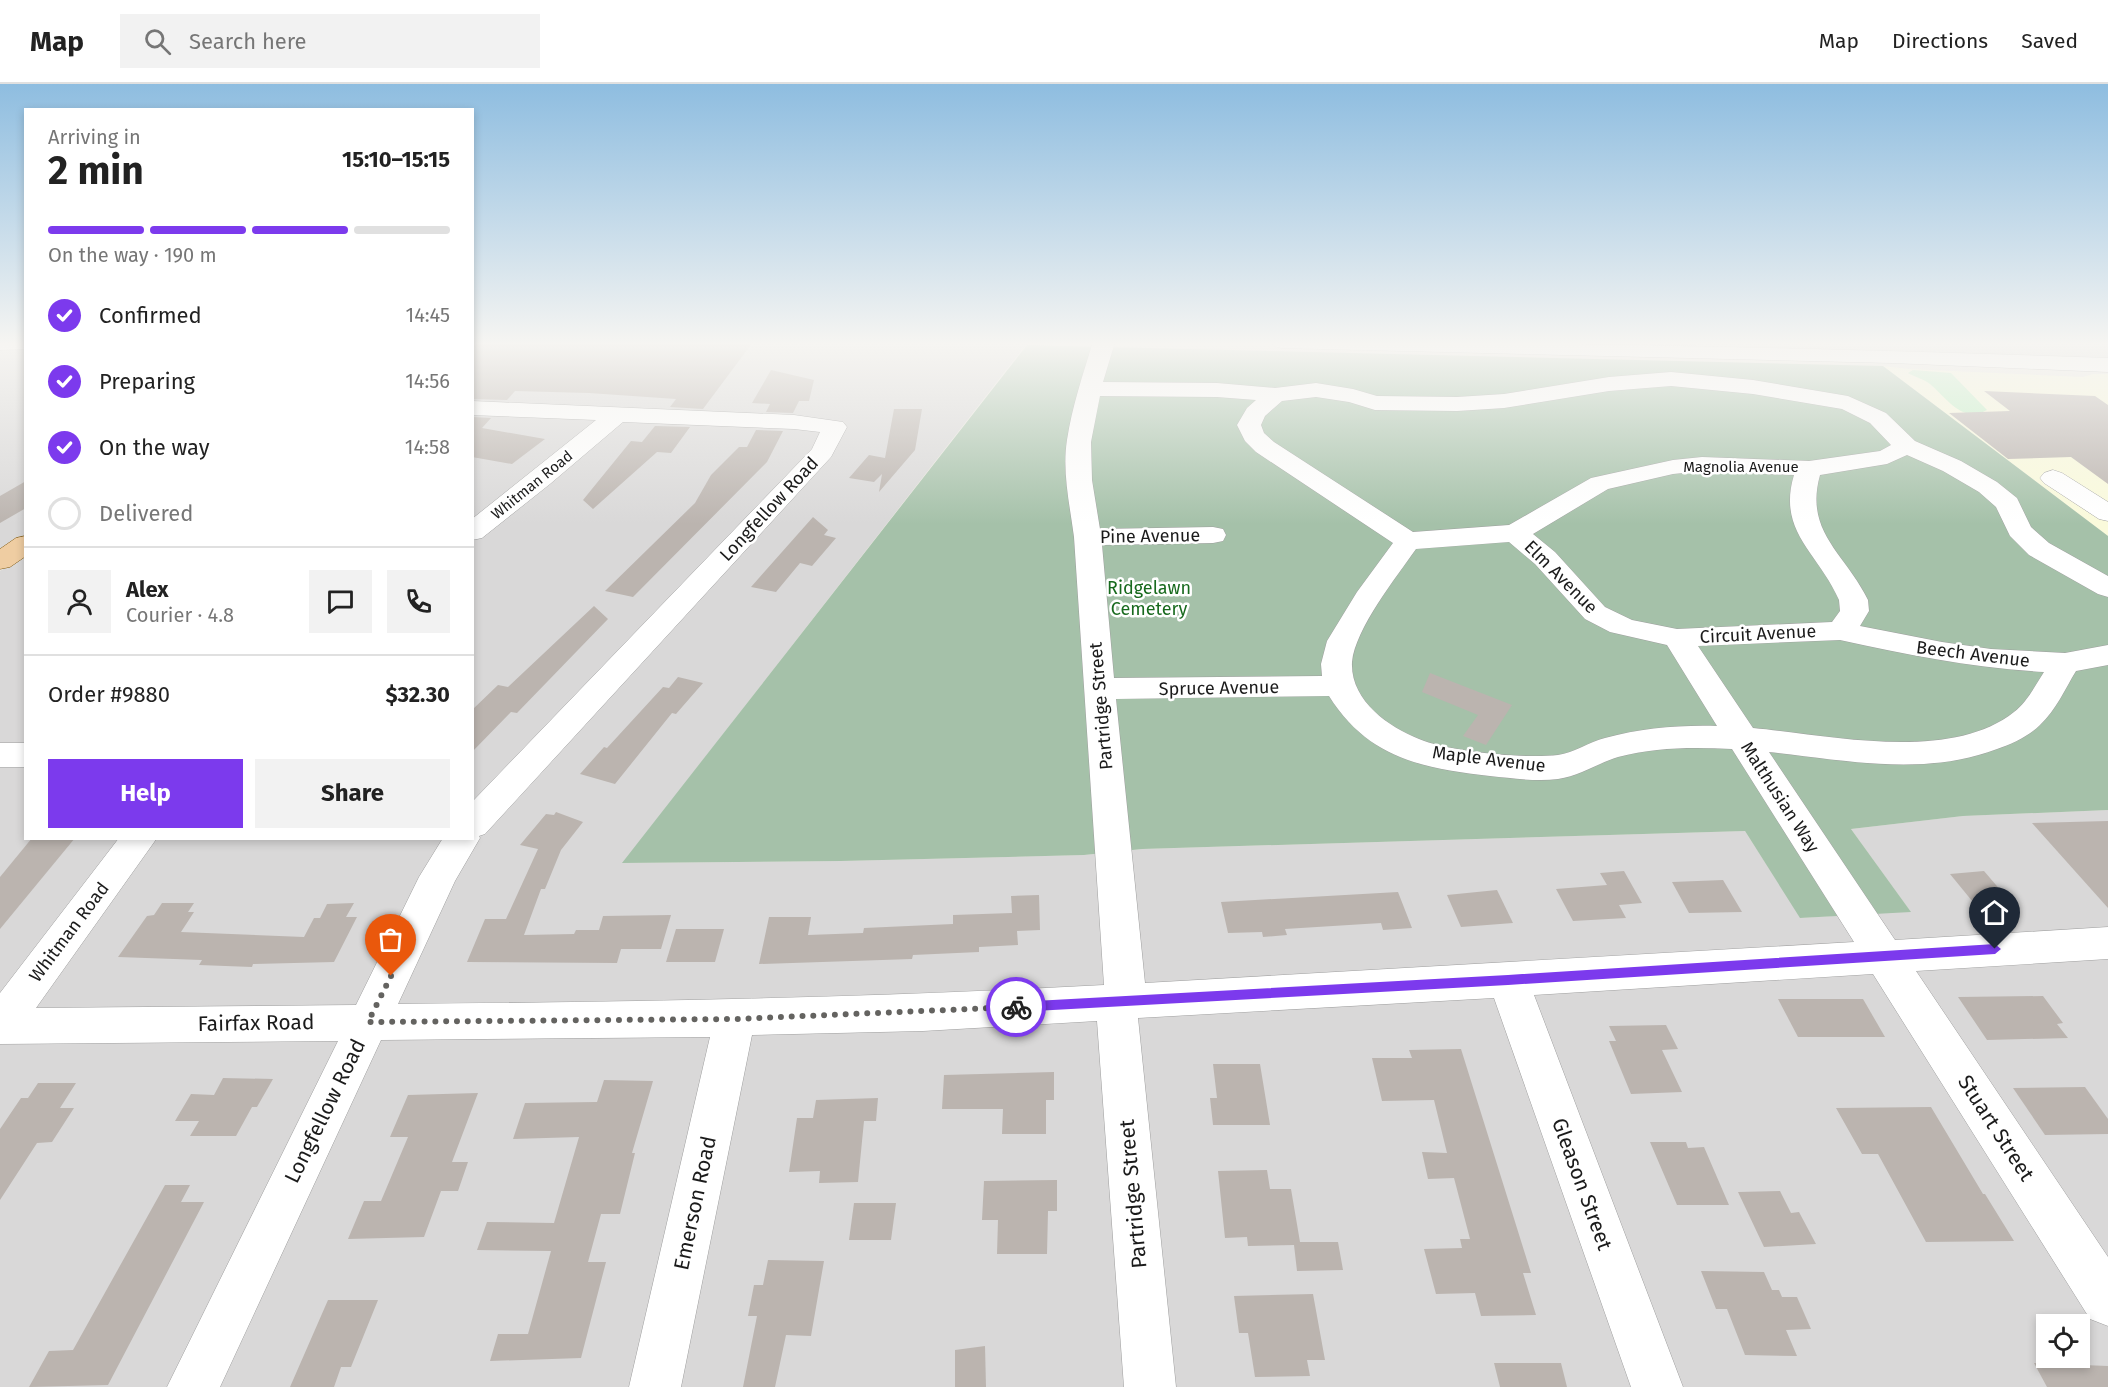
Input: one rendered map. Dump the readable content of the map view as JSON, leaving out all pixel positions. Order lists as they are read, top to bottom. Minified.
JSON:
{"streets":{"street":["Magnolia Avenue","Whitman Road","Longfellow Road","Pine Avenue","Elm Avenue","Circuit Avenue","Beech Avenue","Spruce Avenue","Partridge Street","Maple Avenue","Malthusian Way","Fairfax Road","Stuart Street","Gleason Street","Emerson Road"]},"crossings":[["Magnolia Avenue","Elm Avenue"],["Whitman Road","Longfellow Road"],["Whitman Road","Fairfax Road"],["Longfellow Road","Fairfax Road"],["Pine Avenue","Partridge Street"],["Elm Avenue","Circuit Avenue"],["Elm Avenue","Malthusian Way"],["Circuit Avenue","Beech Avenue"],["Circuit Avenue","Malthusian Way"],["Beech Avenue","Maple Avenue"],["Spruce Avenue","Partridge Street"],["Spruce Avenue","Maple Avenue"],["Partridge Street","Fairfax Road"],["Maple Avenue","Malthusian Way"],["Malthusian Way","Fairfax Road"],["Malthusian Way","Stuart Street"],["Fairfax Road","Stuart Street"],["Fairfax Road","Gleason Street"],["Fairfax Road","Emerson Road"]],"parks":["Ridgelawn Cemetery"],"page":{"header":"Map","search":"Search here","nav":["Map","Directions","Saved"],"heading":["2 min","Arriving in","15:10–15:15"],"panel":["Alex","Courier · 4.8","Order #9880","$32.30"],"bar":"On the way · 190 m","list":[["Confirmed","14:45"],["Preparing","14:56"],["On the way","14:58"],"Delivered"],"buttons":["Help","Share"]}}
